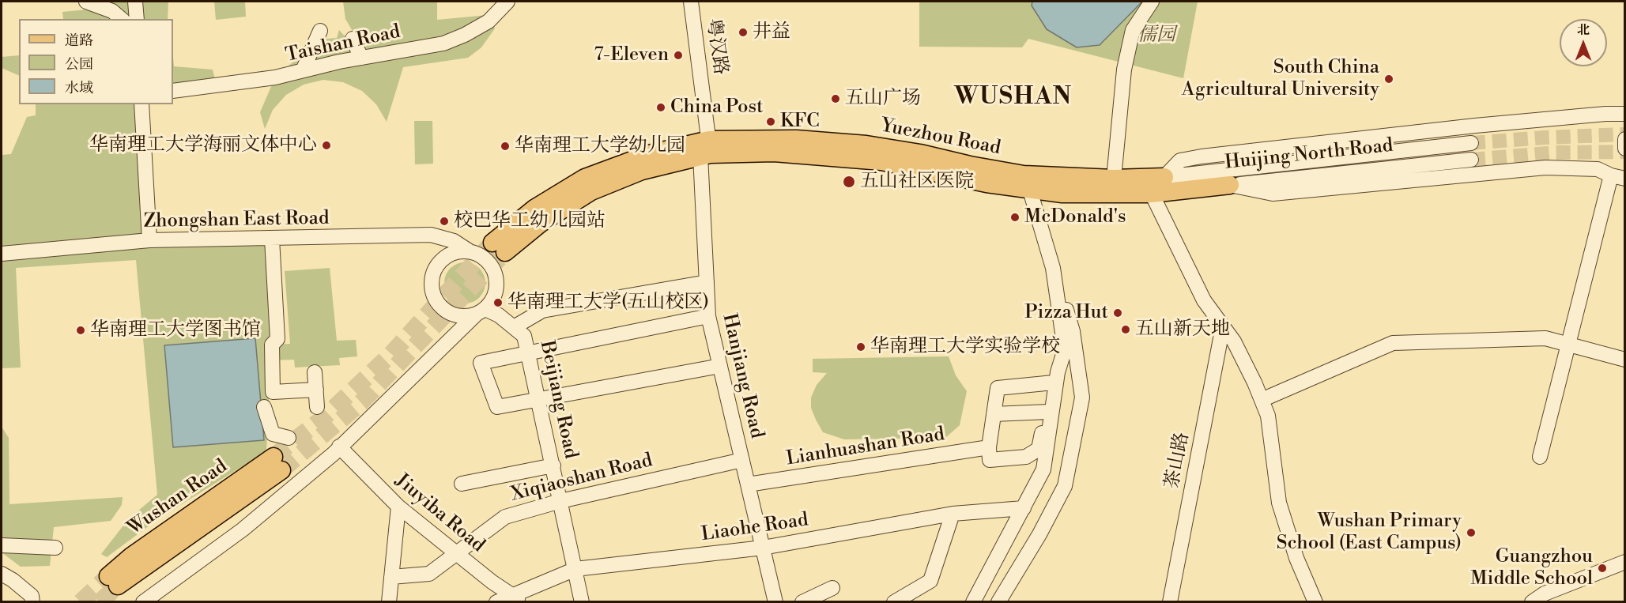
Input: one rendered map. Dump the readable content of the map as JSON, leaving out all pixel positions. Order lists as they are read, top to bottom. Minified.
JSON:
{"streets":{"main road":["Yuezhou Road","Huijing North Road","Wushan Road"],"street":["Taishan Road","粤汉路","Zhongshan East Road","Hanjiang Road","Beijiang Road","Lianhuashan Road","茶山路","Xiqiaoshan Road","Jiuyiba Road","Liaohe Road"]},"crossings":[["粤汉路","Yuezhou Road"],["粤汉路","Hanjiang Road"],["Yuezhou Road","Huijing North Road"],["Yuezhou Road","Hanjiang Road"],["Zhongshan East Road","Beijiang Road"],["Hanjiang Road","Lianhuashan Road"],["Hanjiang Road","Xiqiaoshan Road"],["Hanjiang Road","Liaohe Road"],["Beijiang Road","Xiqiaoshan Road"],["Beijiang Road","Liaohe Road"],["Xiqiaoshan Road","Jiuyiba Road"],["Jiuyiba Road","Liaohe Road"]],"districts":["WUSHAN"],"parks":["儒园"],"places":["井益","7-Eleven","South China Agricultural University","五山广场","China Post","KFC","华南理工大学海丽文体中心","华南理工大学幼儿园","五山社区医院","McDonald's","校巴华工幼儿园站","华南理工大学(五山校区)","Pizza Hut","五山新天地","华南理工大学图书馆","华南理工大学实验学校","Wushan Primary School (East Campus)","Guangzhou Middle School"],"legend":["道路","公园","水域"],"north":"top"}
